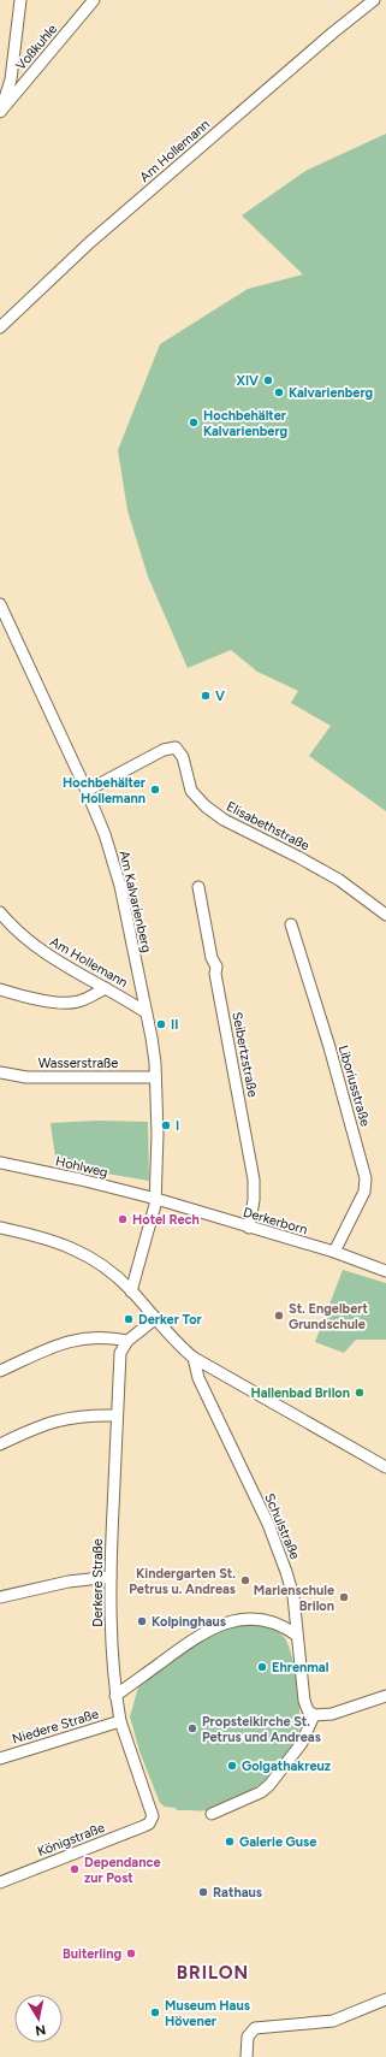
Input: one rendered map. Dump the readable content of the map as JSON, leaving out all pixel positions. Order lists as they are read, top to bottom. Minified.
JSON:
{"streets":{"street":["Voßkuhle","Am Hollemann","Elisabethstraße","Am Kalvarienberg","Seibertzstraße","Wasserstraße","Liboriusstraße","Hohlweg","Derkerborn","Schulstraße","Derkere Straße","Niedere Straße","Königstraße"]},"crossings":[["Am Hollemann","Am Kalvarienberg"],["Elisabethstraße","Am Kalvarienberg"],["Am Kalvarienberg","Wasserstraße"],["Am Kalvarienberg","Hohlweg"],["Am Kalvarienberg","Derkerborn"],["Seibertzstraße","Derkerborn"],["Liboriusstraße","Derkerborn"],["Hohlweg","Derkerborn"],["Derkere Straße","Niedere Straße"],["Derkere Straße","Königstraße"]],"districts":["BRILON"],"places":["XIV","Kalvarienberg","Hochbehälter Kalvarienberg","V","Hochbehälter Hollemann","II","I","Hotel Rech","St. Engelbert Grundschule","Derker Tor","Hallenbad Brilon","Kindergarten St. Petrus u. Andreas","Marienschule Brilon","Kolpinghaus","Ehrenmal","Propsteikirche St. Petrus und Andreas","Golgathakreuz","Galerie Guse","Dependance zur Post","Rathaus","Buiterling","Museum Haus Hövener"],"north":"bottom"}
